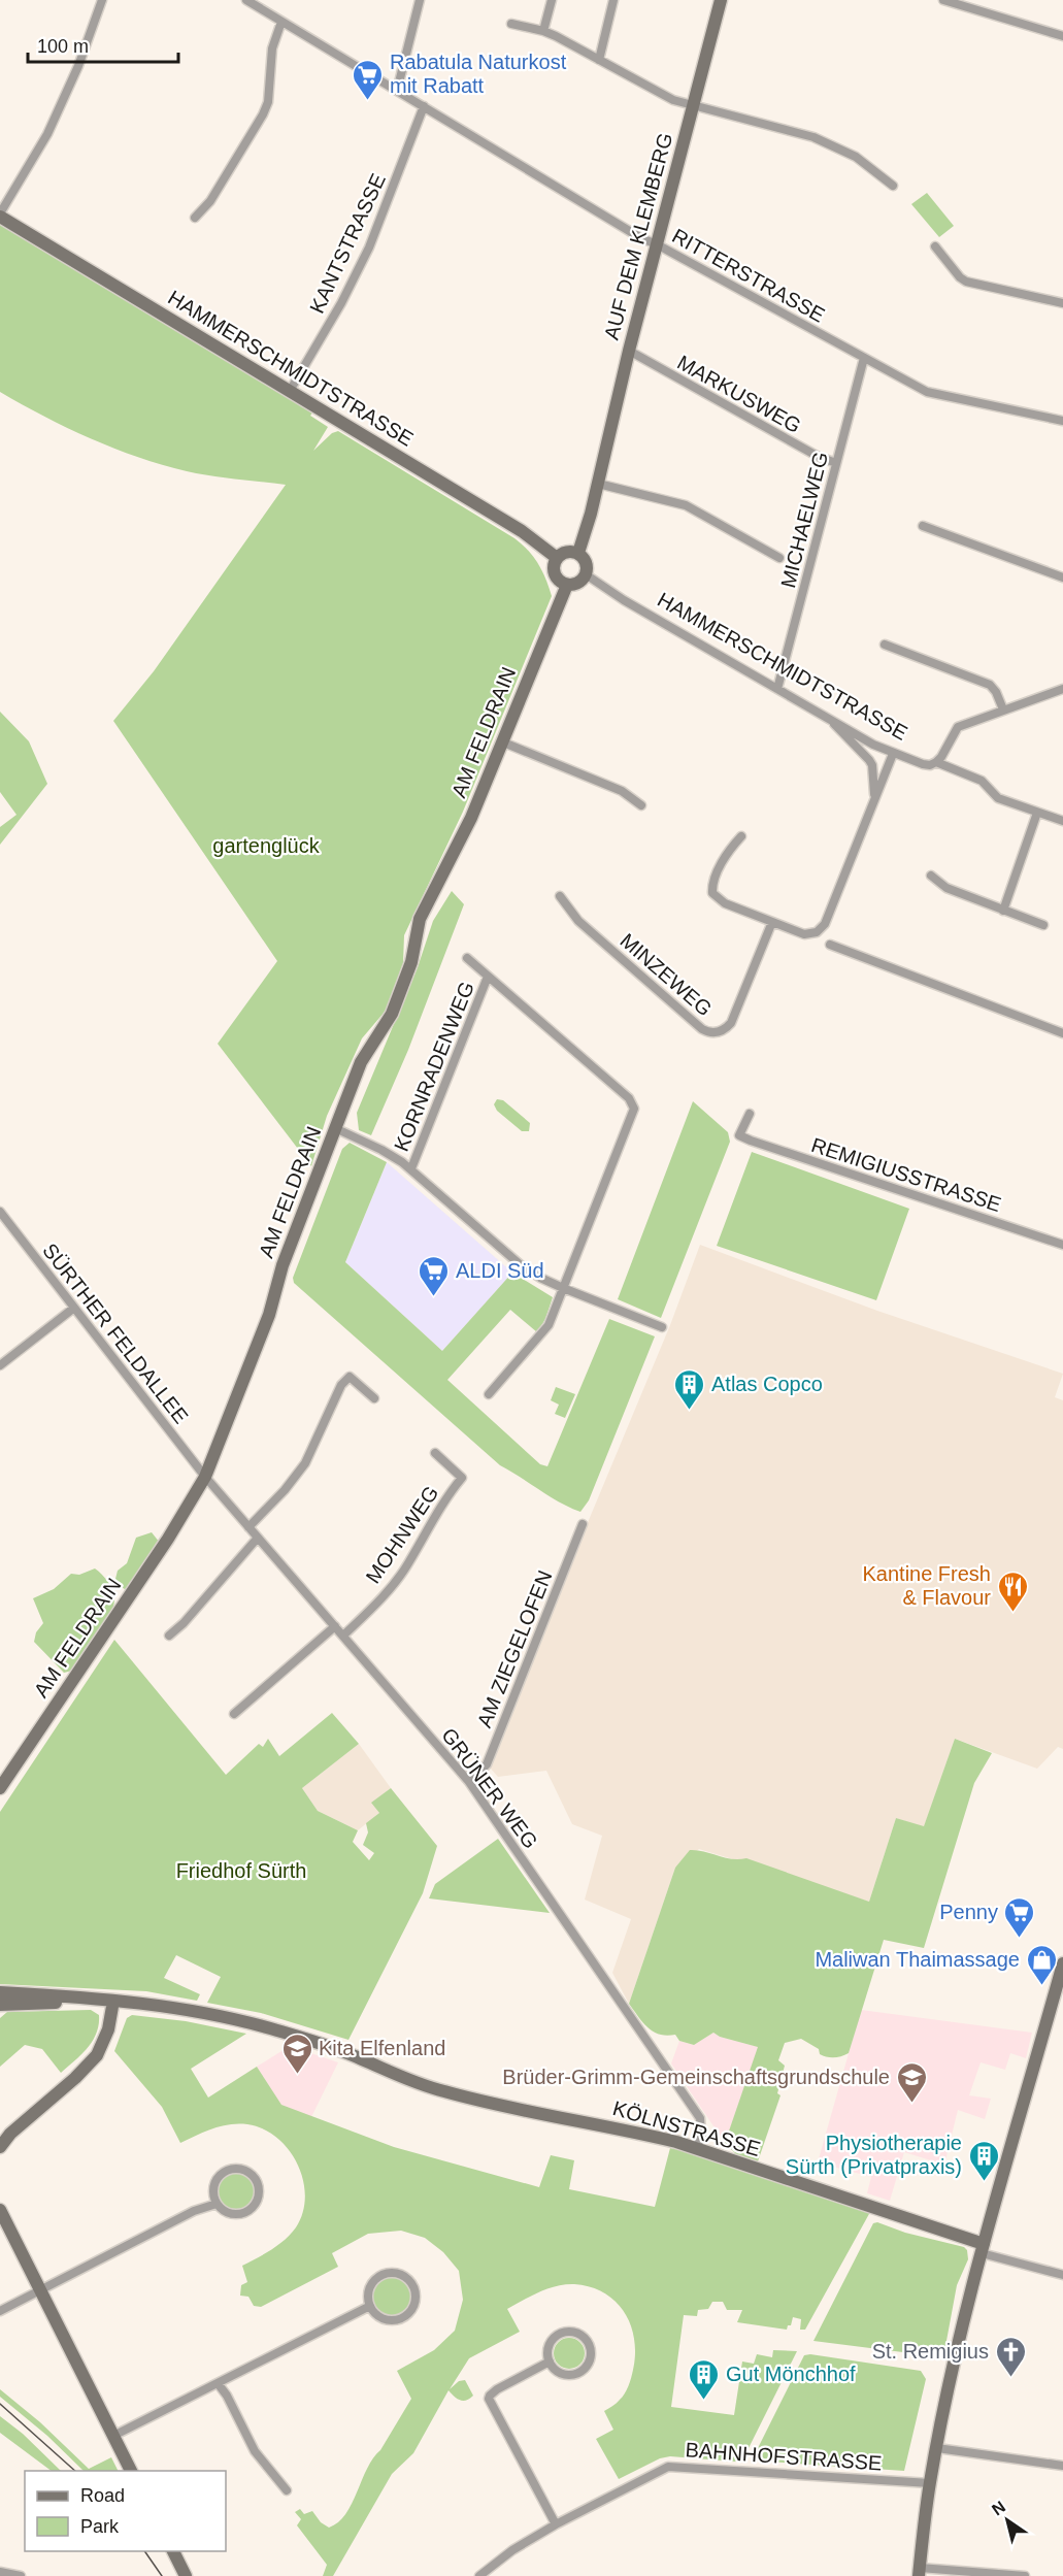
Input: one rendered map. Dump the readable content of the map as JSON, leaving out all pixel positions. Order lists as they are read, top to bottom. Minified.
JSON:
{"streets":{"street":["AUF DEM KLEMBERG","KANTSTRASSE","RITTERSTRASSE","HAMMERSCHMIDTSTRASSE","MARKUSWEG","MICHAELWEG","AM FELDRAIN","MINZEWEG","KORNRADENWEG","REMIGIUSSTRASSE","SÜRTHER FELDALLEE","MOHNWEG","AM ZIEGELOFEN","GRÜNER WEG","KÖLNSTRASSE","BAHNHOFSTRASSE"]},"crossings":[["AUF DEM KLEMBERG","RITTERSTRASSE"],["AUF DEM KLEMBERG","HAMMERSCHMIDTSTRASSE"],["AUF DEM KLEMBERG","MARKUSWEG"],["AUF DEM KLEMBERG","AM FELDRAIN"],["KANTSTRASSE","RITTERSTRASSE"],["KANTSTRASSE","HAMMERSCHMIDTSTRASSE"],["RITTERSTRASSE","MICHAELWEG"],["HAMMERSCHMIDTSTRASSE","MICHAELWEG"],["HAMMERSCHMIDTSTRASSE","AM FELDRAIN"],["MARKUSWEG","MICHAELWEG"],["AM FELDRAIN","SÜRTHER FELDALLEE"],["AM FELDRAIN","GRÜNER WEG"],["SÜRTHER FELDALLEE","GRÜNER WEG"],["MOHNWEG","GRÜNER WEG"],["AM ZIEGELOFEN","GRÜNER WEG"],["GRÜNER WEG","KÖLNSTRASSE"]],"parks":["gartenglück","Friedhof Sürth"],"places":{"supermarket":["Rabatula Naturkost mit Rabatt","ALDI Süd","Penny"],"building":["Atlas Copco","Physiotherapie Sürth (Privatpraxis)","Gut Mönchhof"],"restaurant":["Kantine Fresh & Flavour"],"shop":["Maliwan Thaimassage"],"school or university":["Kita Elfenland","Brüder-Grimm-Gemeinschaftsgrundschule"],"church":["St. Remigius"]},"legend":["Road","Park"],"scale_bar":"100 m","north":"top left"}
